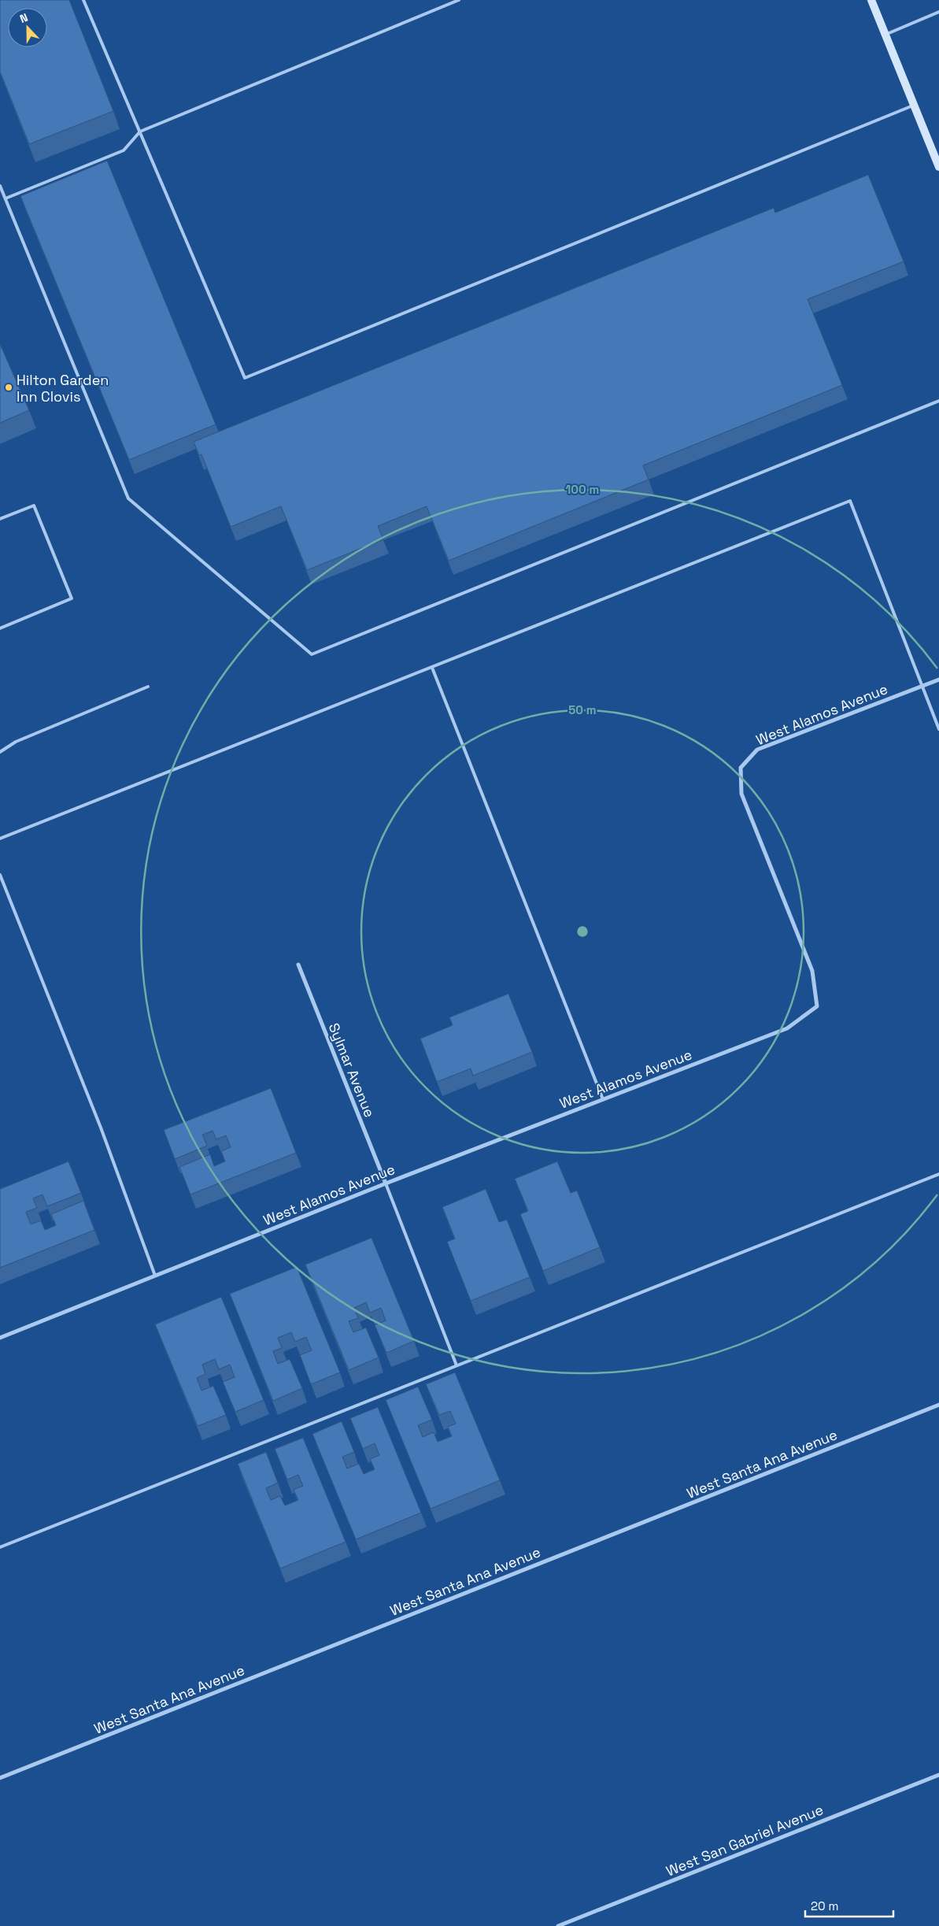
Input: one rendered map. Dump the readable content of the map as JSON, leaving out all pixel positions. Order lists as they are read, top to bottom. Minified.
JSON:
{"streets":{"street":["West Alamos Avenue","Sylmar Avenue","West Santa Ana Avenue","West San Gabriel Avenue"]},"crossings":[["West Alamos Avenue","Sylmar Avenue"]],"places":["Hilton Garden Inn Clovis"],"scale_bar":"20 m","north":"top","rings":["100 m","50 m"]}
